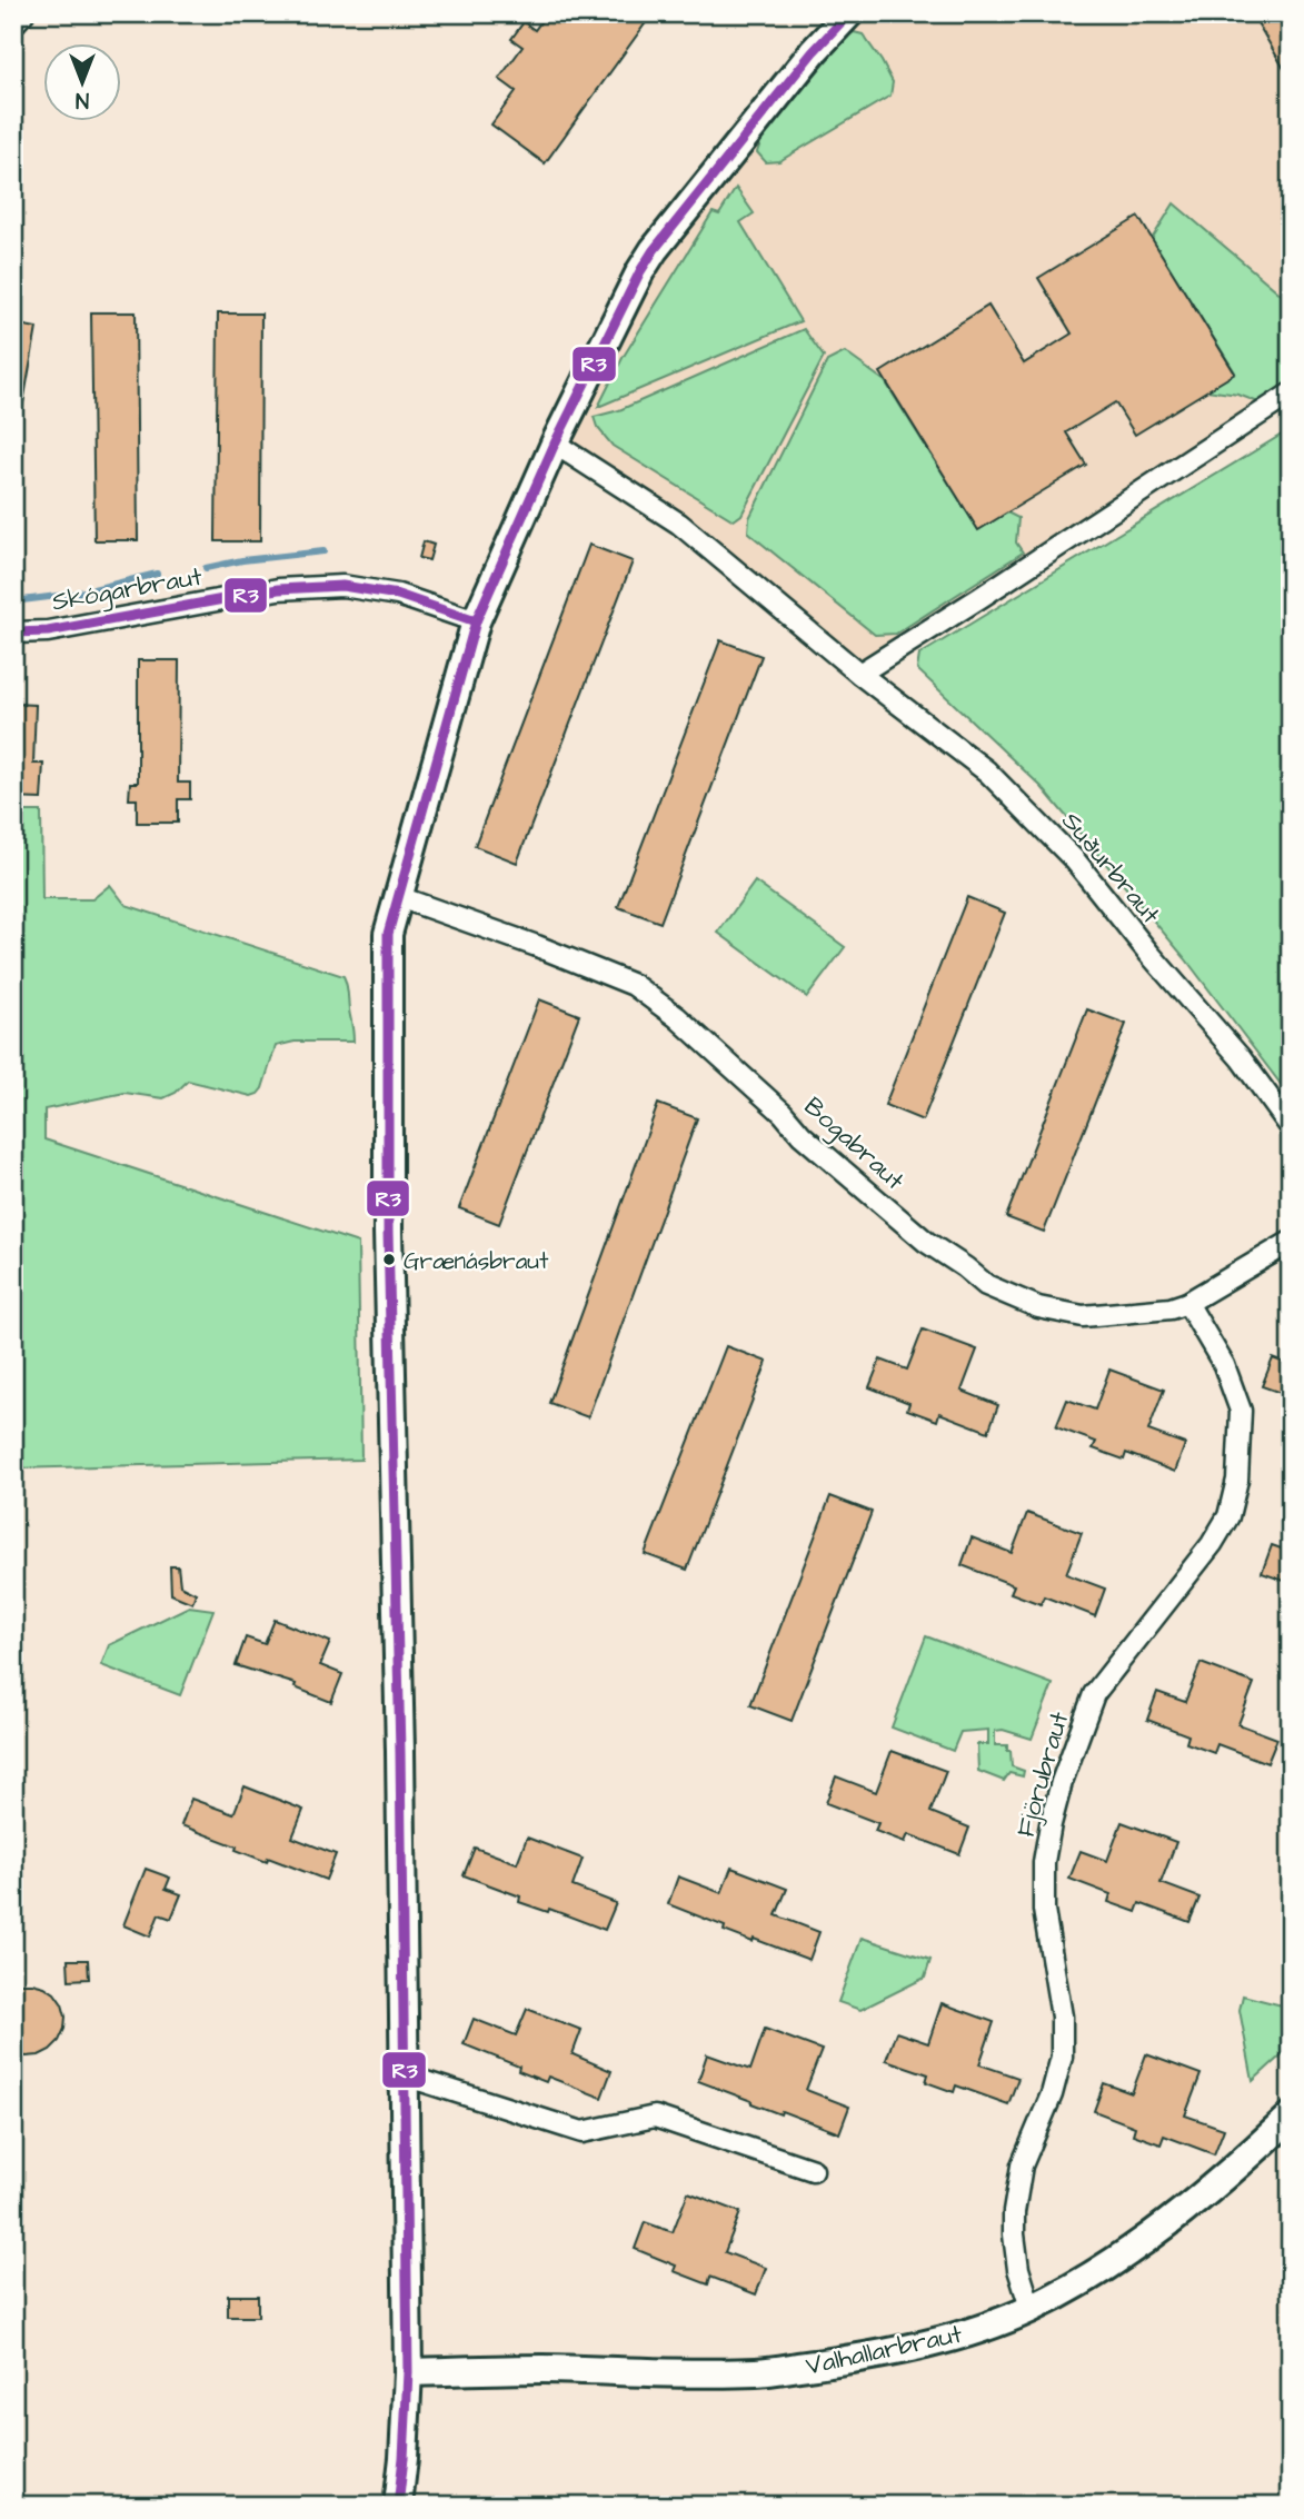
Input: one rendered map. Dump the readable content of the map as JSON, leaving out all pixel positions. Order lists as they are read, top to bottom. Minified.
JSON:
{"streets":{"street":["Skógarbraut","Suðurbraut","Bogabraut","Fjörubraut","Valhallarbraut"]},"crossings":[["Bogabraut","Fjörubraut"],["Fjörubraut","Valhallarbraut"]],"places":["Grænásbraut"],"lines":["transit line R3"],"north":"bottom"}
